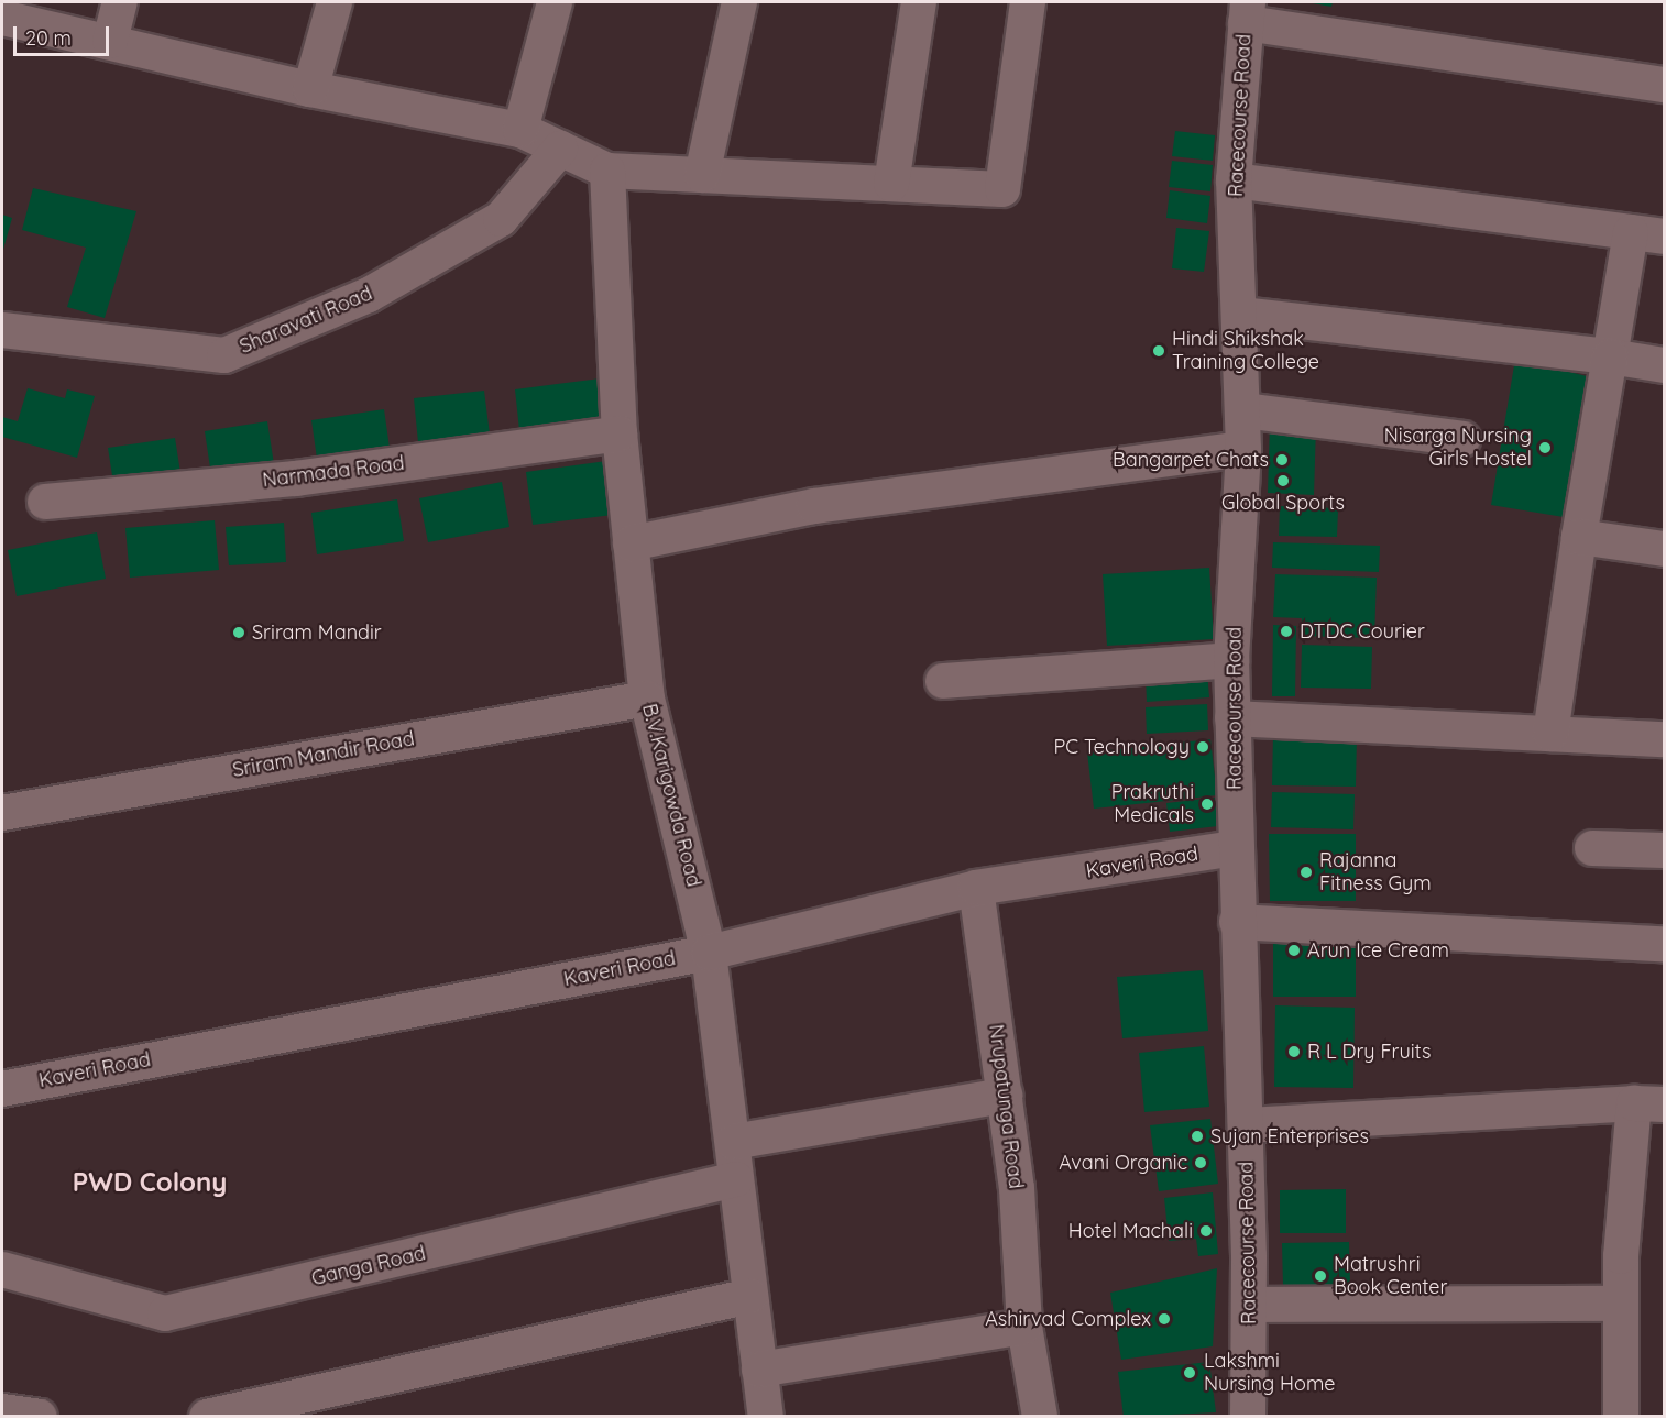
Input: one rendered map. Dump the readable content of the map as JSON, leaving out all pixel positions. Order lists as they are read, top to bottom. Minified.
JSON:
{"streets":{"street":["Racecourse Road","Sharavati Road","Narmada Road","Sriram Mandir Road","B.V.Karigowda Road","Kaveri Road","Nrupatunga Road","Ganga Road"]},"crossings":[["Racecourse Road","Kaveri Road"],["Narmada Road","B.V.Karigowda Road"],["Sriram Mandir Road","B.V.Karigowda Road"],["B.V.Karigowda Road","Kaveri Road"],["B.V.Karigowda Road","Ganga Road"],["Kaveri Road","Nrupatunga Road"]],"districts":["PWD Colony"],"places":["Hindi Shikshak Training College","Nisarga Nursing Girls Hostel","Bangarpet Chats","Global Sports","DTDC Courier","Sriram Mandir","PC Technology","Prakruthi Medicals","Rajanna Fitness Gym","Arun Ice Cream","R L Dry Fruits","Sujan Enterprises","Avani Organic","Hotel Machali","Matrushri Book Center","Ashirvad Complex","Lakshmi Nursing Home"],"scale_bar":"20 m"}
